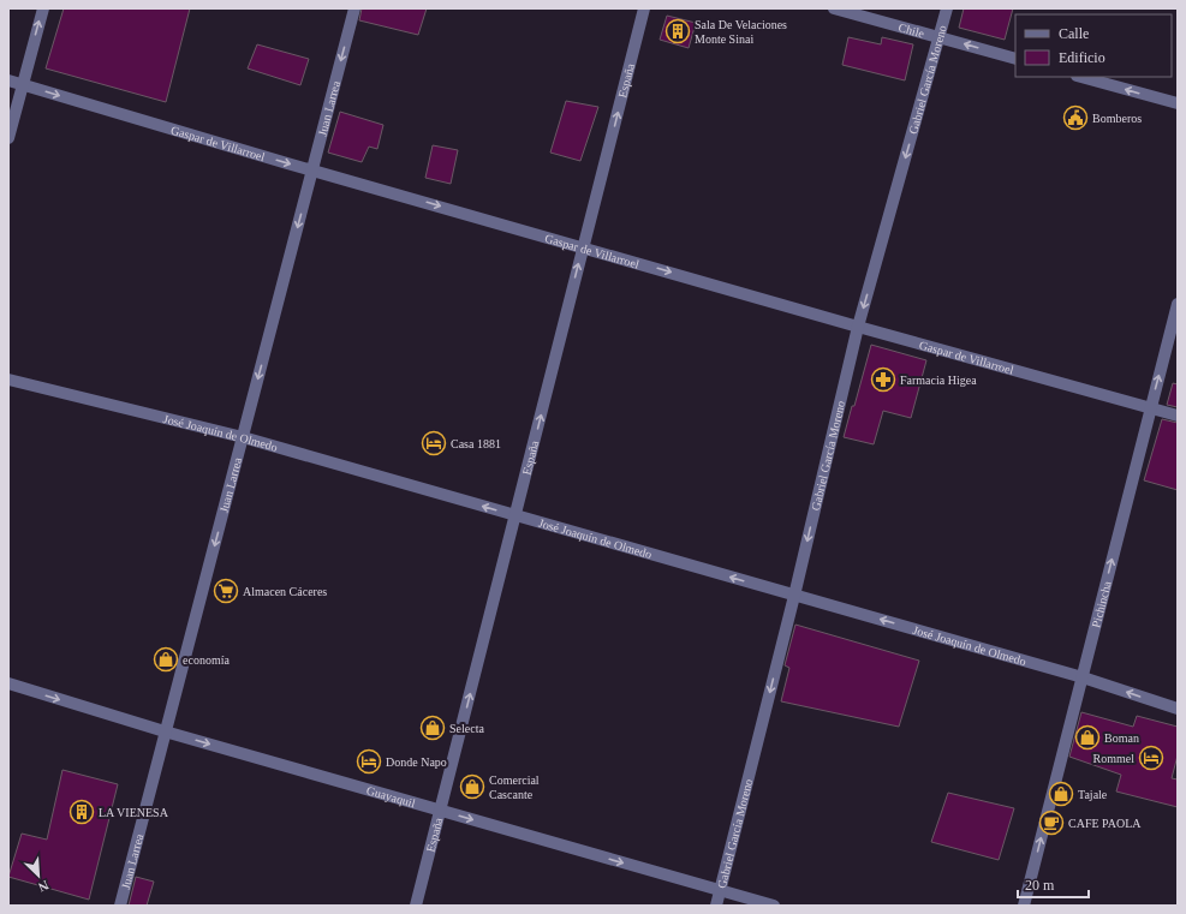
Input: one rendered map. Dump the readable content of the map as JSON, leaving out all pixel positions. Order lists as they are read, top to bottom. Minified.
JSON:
{"streets":{"street":["Chile","España","Gabriel García Moreno","Juan Larrea","Gaspar de Villarroel","José Joaquín de Olmedo","Pichincha","Guayaquil"]},"crossings":[["Chile","Gabriel García Moreno"],["España","Gaspar de Villarroel"],["España","José Joaquín de Olmedo"],["España","Guayaquil"],["Gabriel García Moreno","Gaspar de Villarroel"],["Gabriel García Moreno","José Joaquín de Olmedo"],["Gabriel García Moreno","Guayaquil"],["Juan Larrea","Gaspar de Villarroel"],["Juan Larrea","José Joaquín de Olmedo"],["Juan Larrea","Guayaquil"],["Gaspar de Villarroel","Pichincha"],["José Joaquín de Olmedo","Pichincha"]],"one_way":["Chile","España","Gabriel García Moreno","Juan Larrea","Gaspar de Villarroel","José Joaquín de Olmedo","Pichincha","Guayaquil"],"places":{"building":["Sala De Velaciones Monte Sinai","LA VIENESA"],"public building":["Bomberos"],"pharmacy":["Farmacia Higea"],"hotel":["Casa 1881","Rommel","Donde Napo"],"supermarket":["Almacen Cáceres"],"shop":["economía","Selecta","Boman","Comercial Cascante","Tajale"],"cafe":["CAFE PAOLA"]},"legend":["Calle","Edificio"],"scale_bar":"20 m","north":"bottom right"}
